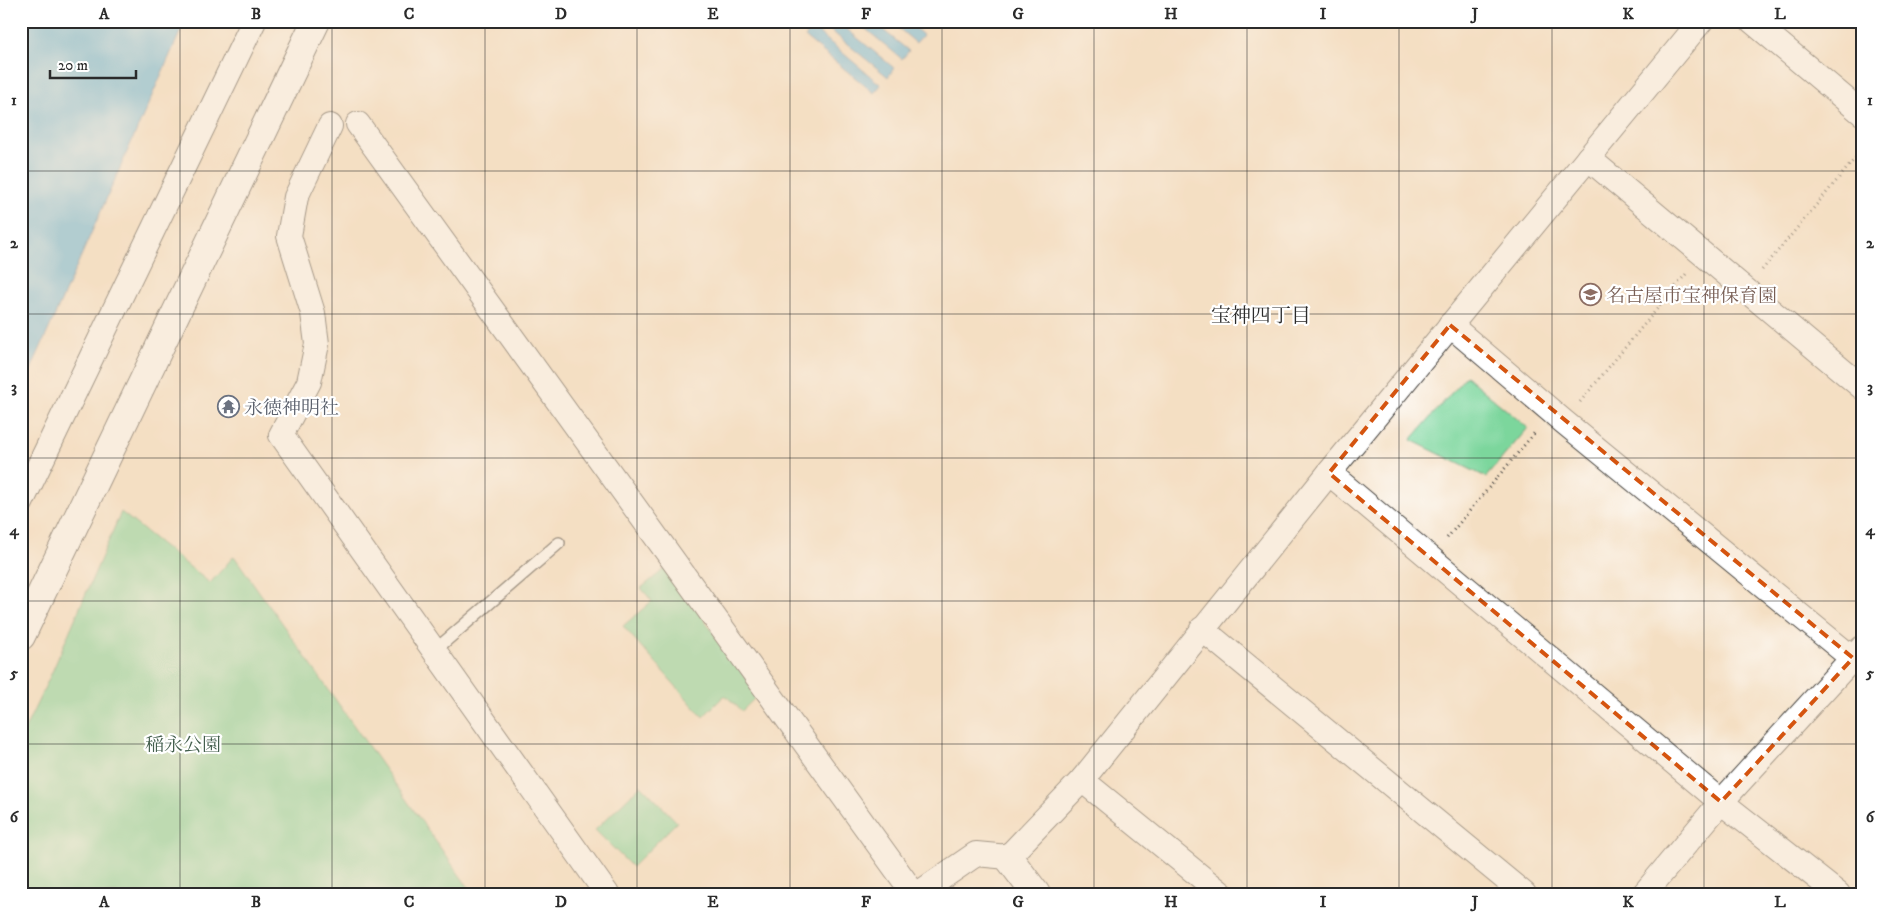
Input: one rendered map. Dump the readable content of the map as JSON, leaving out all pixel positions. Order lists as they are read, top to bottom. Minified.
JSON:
{"districts":["宝神四丁目"],"parks":["稲永公園"],"places":{"school or university":["名古屋市宝神保育園"],"temple":["永徳神明社"]},"scale_bar":"20 m","grid":{"columns":["A","B","C","D","E","F","G","H","I","J","K","L"],"rows":["1","2","3","4","5","6"]}}
